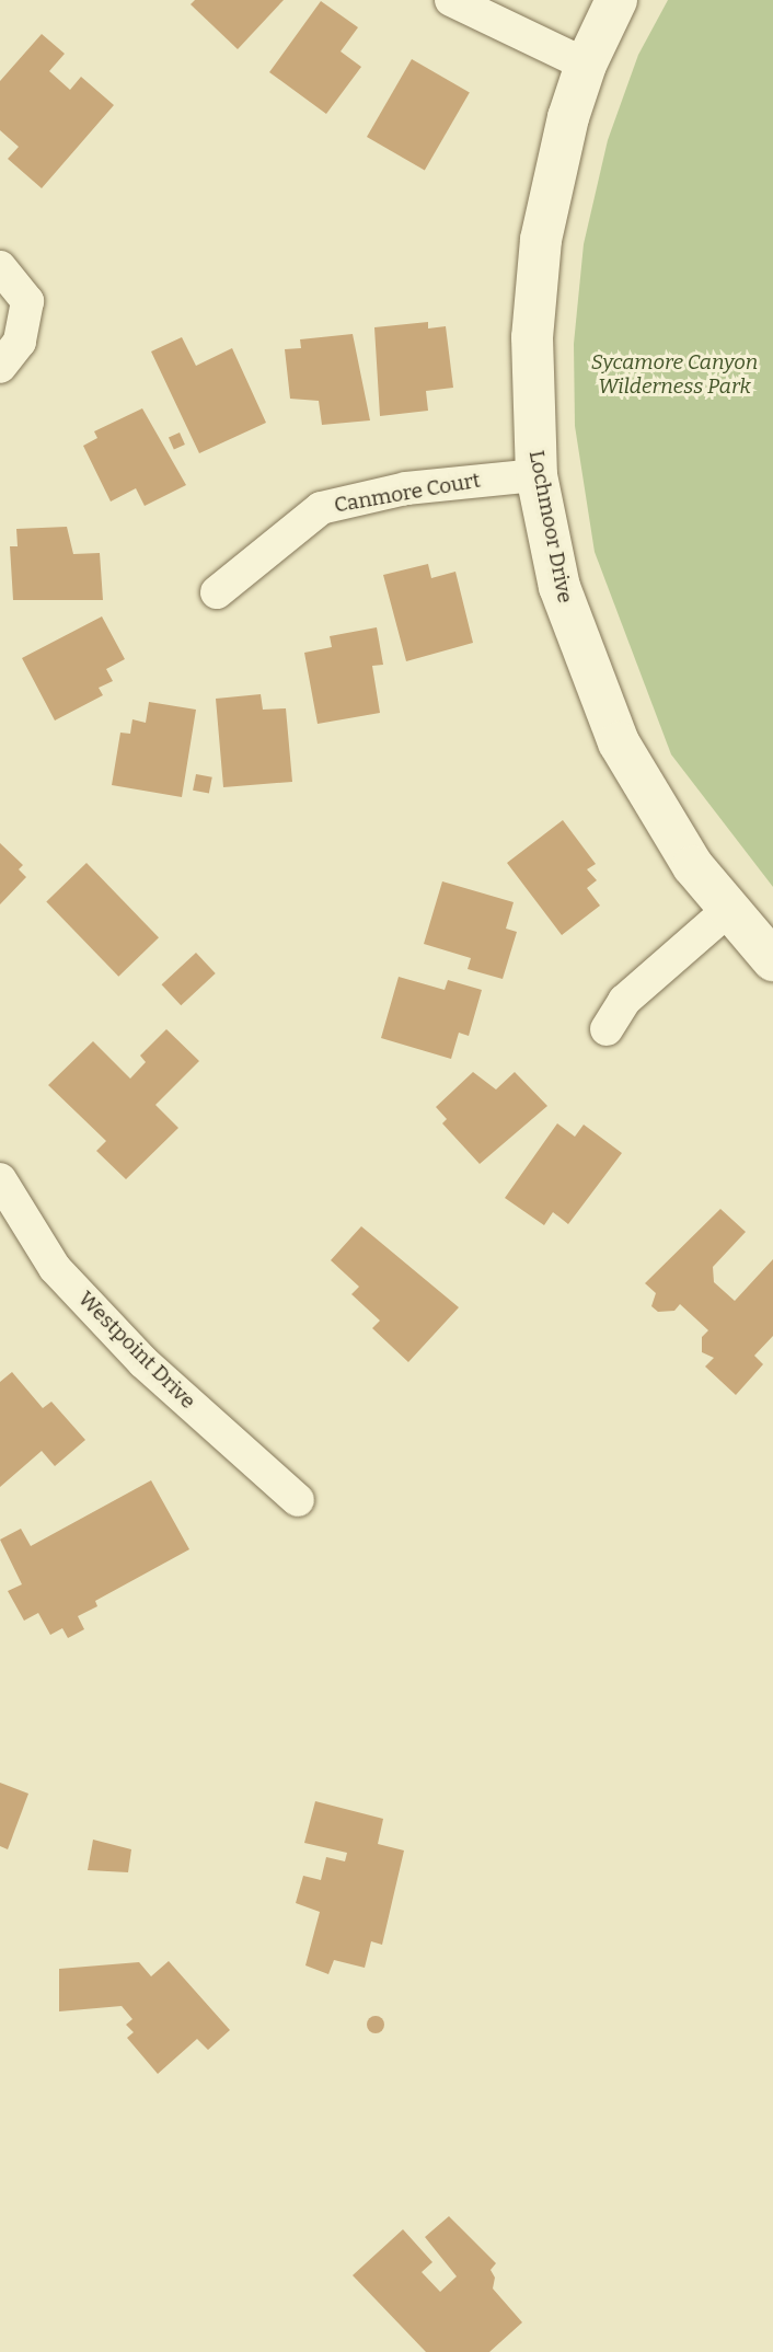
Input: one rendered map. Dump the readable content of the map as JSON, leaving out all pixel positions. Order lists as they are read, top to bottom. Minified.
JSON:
{"streets":{"street":["Canmore Court","Lochmoor Drive","Westpoint Drive"]},"crossings":[["Canmore Court","Lochmoor Drive"]],"parks":["Sycamore Canyon Wilderness Park"]}
